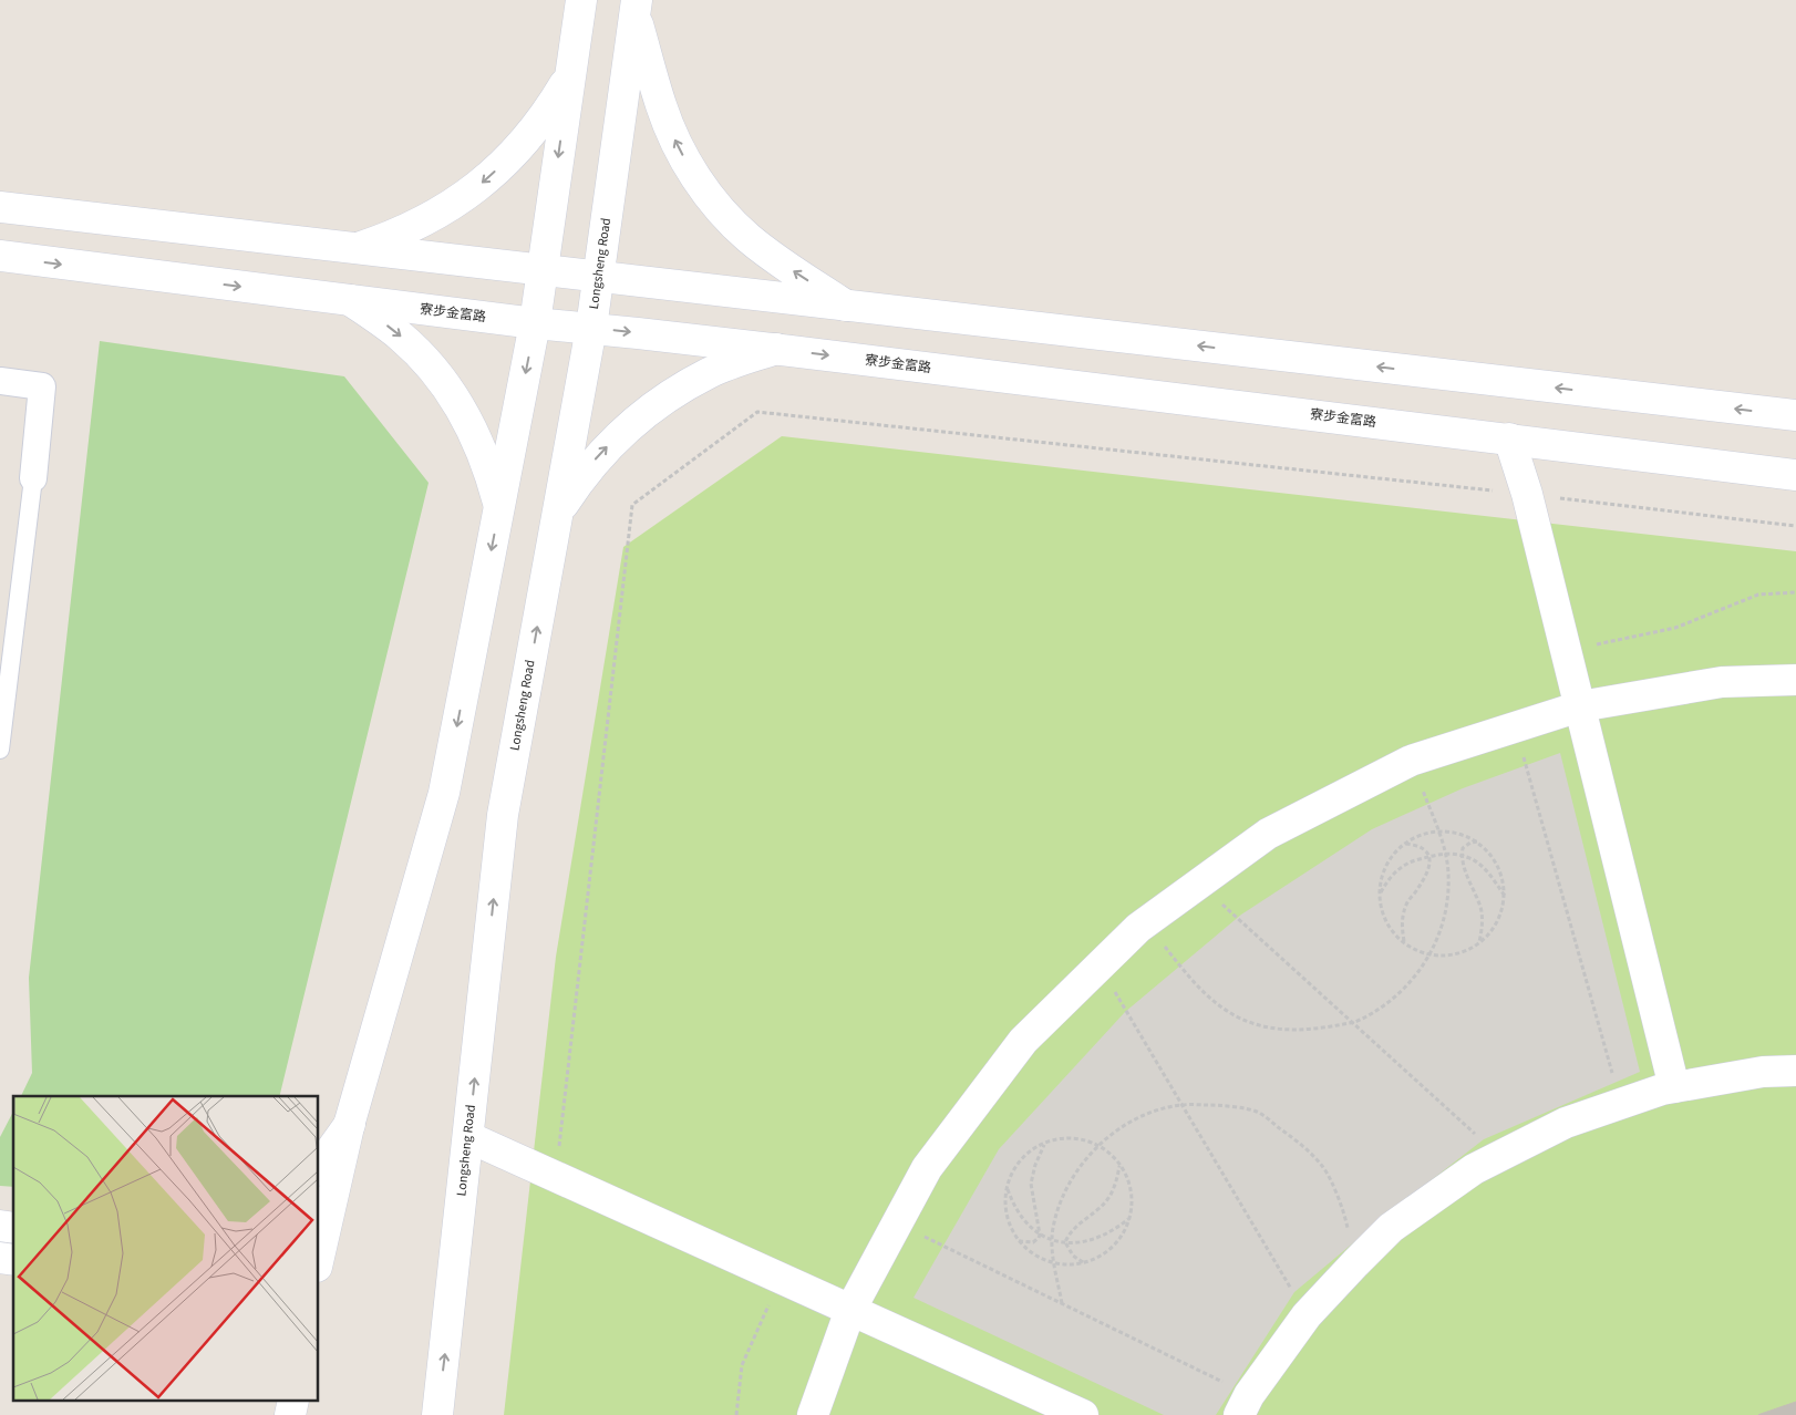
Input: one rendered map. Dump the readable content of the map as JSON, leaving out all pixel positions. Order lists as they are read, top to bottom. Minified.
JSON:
{"streets":{"street":["Longsheng Road","寮步金富路"]},"crossings":[["Longsheng Road","寮步金富路"]]}
